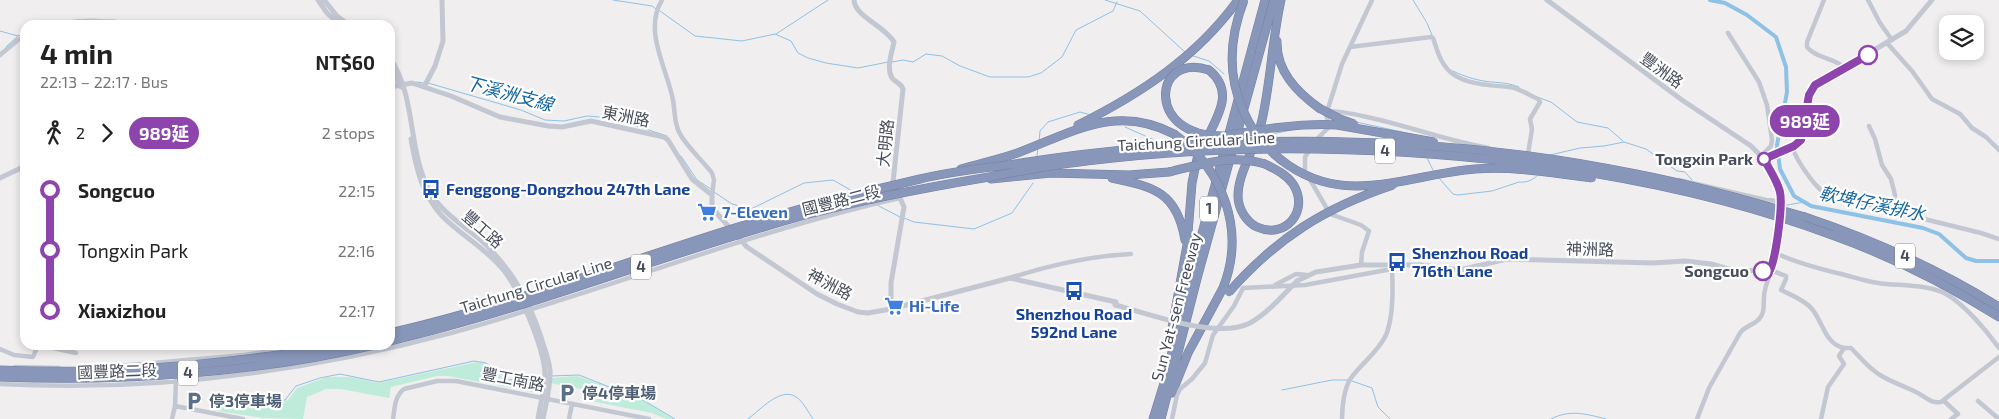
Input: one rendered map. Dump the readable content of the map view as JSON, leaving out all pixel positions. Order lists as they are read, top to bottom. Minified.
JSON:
{"streets":{"highway":["Taichung Circular Line","4","1","Sun Yat-sen Freeway"],"street":["豐洲路","東洲路","大明路","國豐路二段","豐工路","神洲路","豐工南路"]},"crossings":[["東洲路","豐工路"],["東洲路","神洲路"],["大明路","國豐路二段"],["大明路","神洲路"],["國豐路二段","豐工路"],["國豐路二段","神洲路"],["豐工路","豐工南路"]],"water":["下溪洲支線","軟埤仔溪排水"],"places":{"other":["Tongxin Park","Songcuo"],"bus stop":["Fenggong-Dongzhou 247th Lane","Shenzhou Road 716th Lane","Shenzhou Road 592nd Lane"],"supermarket":["7-Eleven","Hi-Life"],"parking":["停4停車場","停3停車場"]},"lines":["bus line 989延"],"page":{"on_map":"989延","heading":["4 min","22:13 – 22:17 · Bus","NT$60"],"legs":["2","989延","2 stops"],"list":[{"name":"Songcuo","value":"22:15"},{"name":"Tongxin Park","value":"22:16"},{"name":"Xiaxizhou","value":"22:17"}]}}
